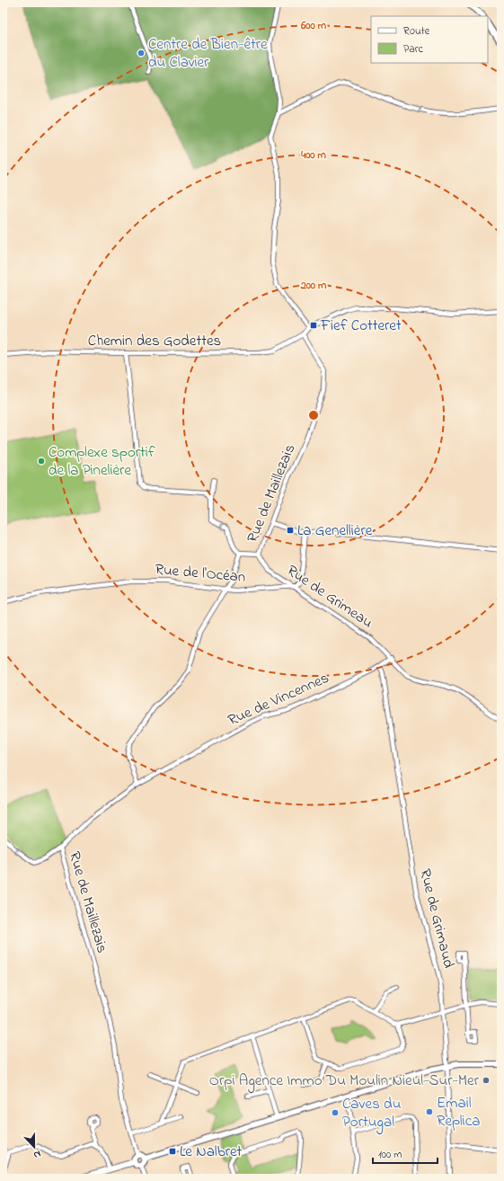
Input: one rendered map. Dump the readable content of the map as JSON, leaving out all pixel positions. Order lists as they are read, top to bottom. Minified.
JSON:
{"streets":{"street":["Chemin des Godettes","Rue de Maillezais","Rue de l'Océan","Rue de Grimeau","Rue de Vincennes","Rue de Grimaud"]},"crossings":[["Chemin des Godettes","Rue de Maillezais"],["Rue de Maillezais","Rue de l'Océan"],["Rue de Maillezais","Rue de Grimeau"],["Rue de Maillezais","Rue de Vincennes"],["Rue de l'Océan","Rue de Grimeau"],["Rue de Grimeau","Rue de Vincennes"],["Rue de Vincennes","Rue de Grimaud"]],"places":{"other":["Centre de Bien-être du Clavier","Complexe sportif de la Pinelière","Orpi Agence Immo Du Moulin Nieul-Sur-Mer","Email Replica","Caves du Portugal"],"transit":["Fief Cotteret","La Genellière","Le Nalbret"]},"legend":["Route","Parc"],"scale_bar":"100 m","north":"bottom","rings":["600 m","400 m","200 m"]}
